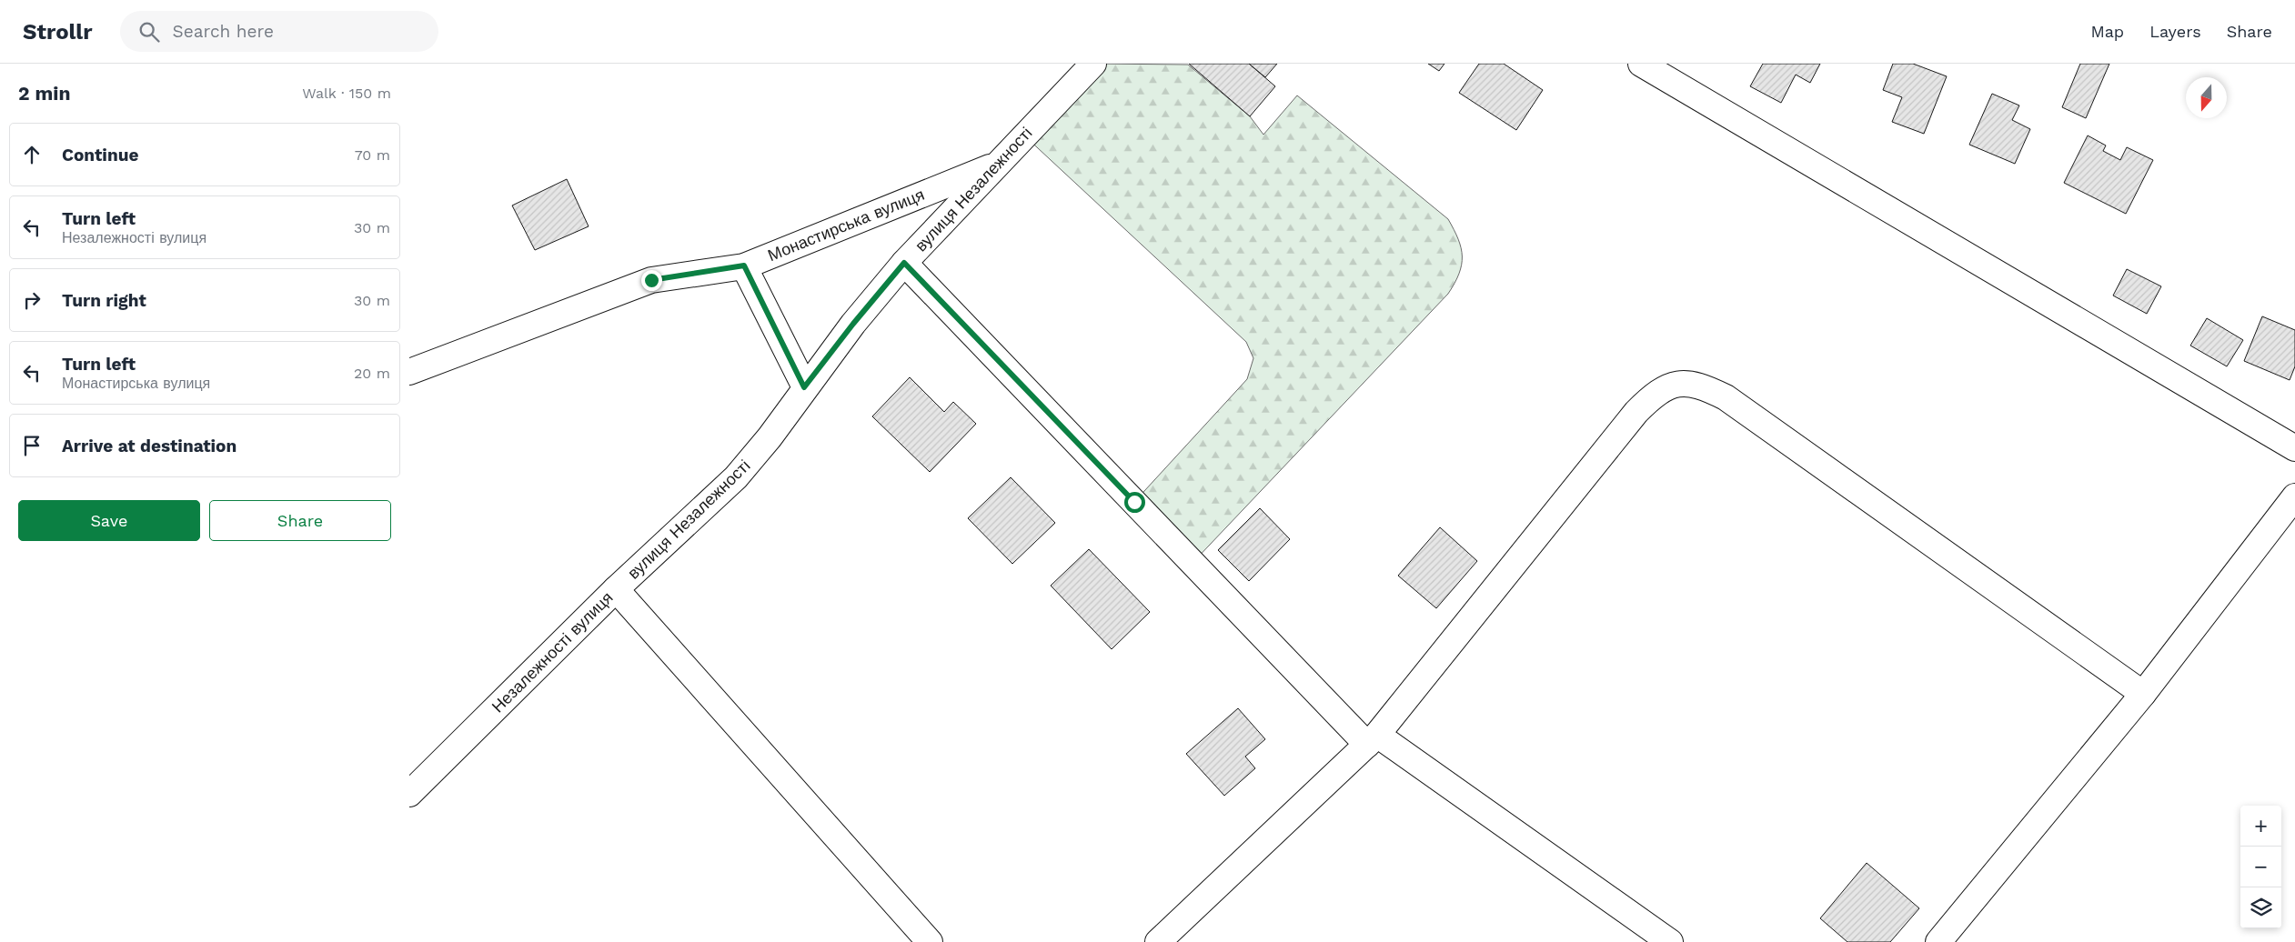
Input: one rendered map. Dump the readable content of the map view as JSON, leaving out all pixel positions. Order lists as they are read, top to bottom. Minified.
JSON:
{"streets":{"street":["Монастирська вулиця","Незалежності вулиця"]},"crossings":[["Монастирська вулиця","Незалежності вулиця"]],"north":"bottom","page":{"header":"Strollr","search":"Search here","nav":["Map","Layers","Share"],"heading":["2 min","Walk · 150 m"],"list":[["Continue","70 m"],["Turn left","Незалежності вулиця","30 m"],["Turn right","30 m"],["Turn left","Монастирська вулиця","20 m"],"Arrive at destination"],"buttons":["Save","Share"],"map_buttons":["+","−"]}}
